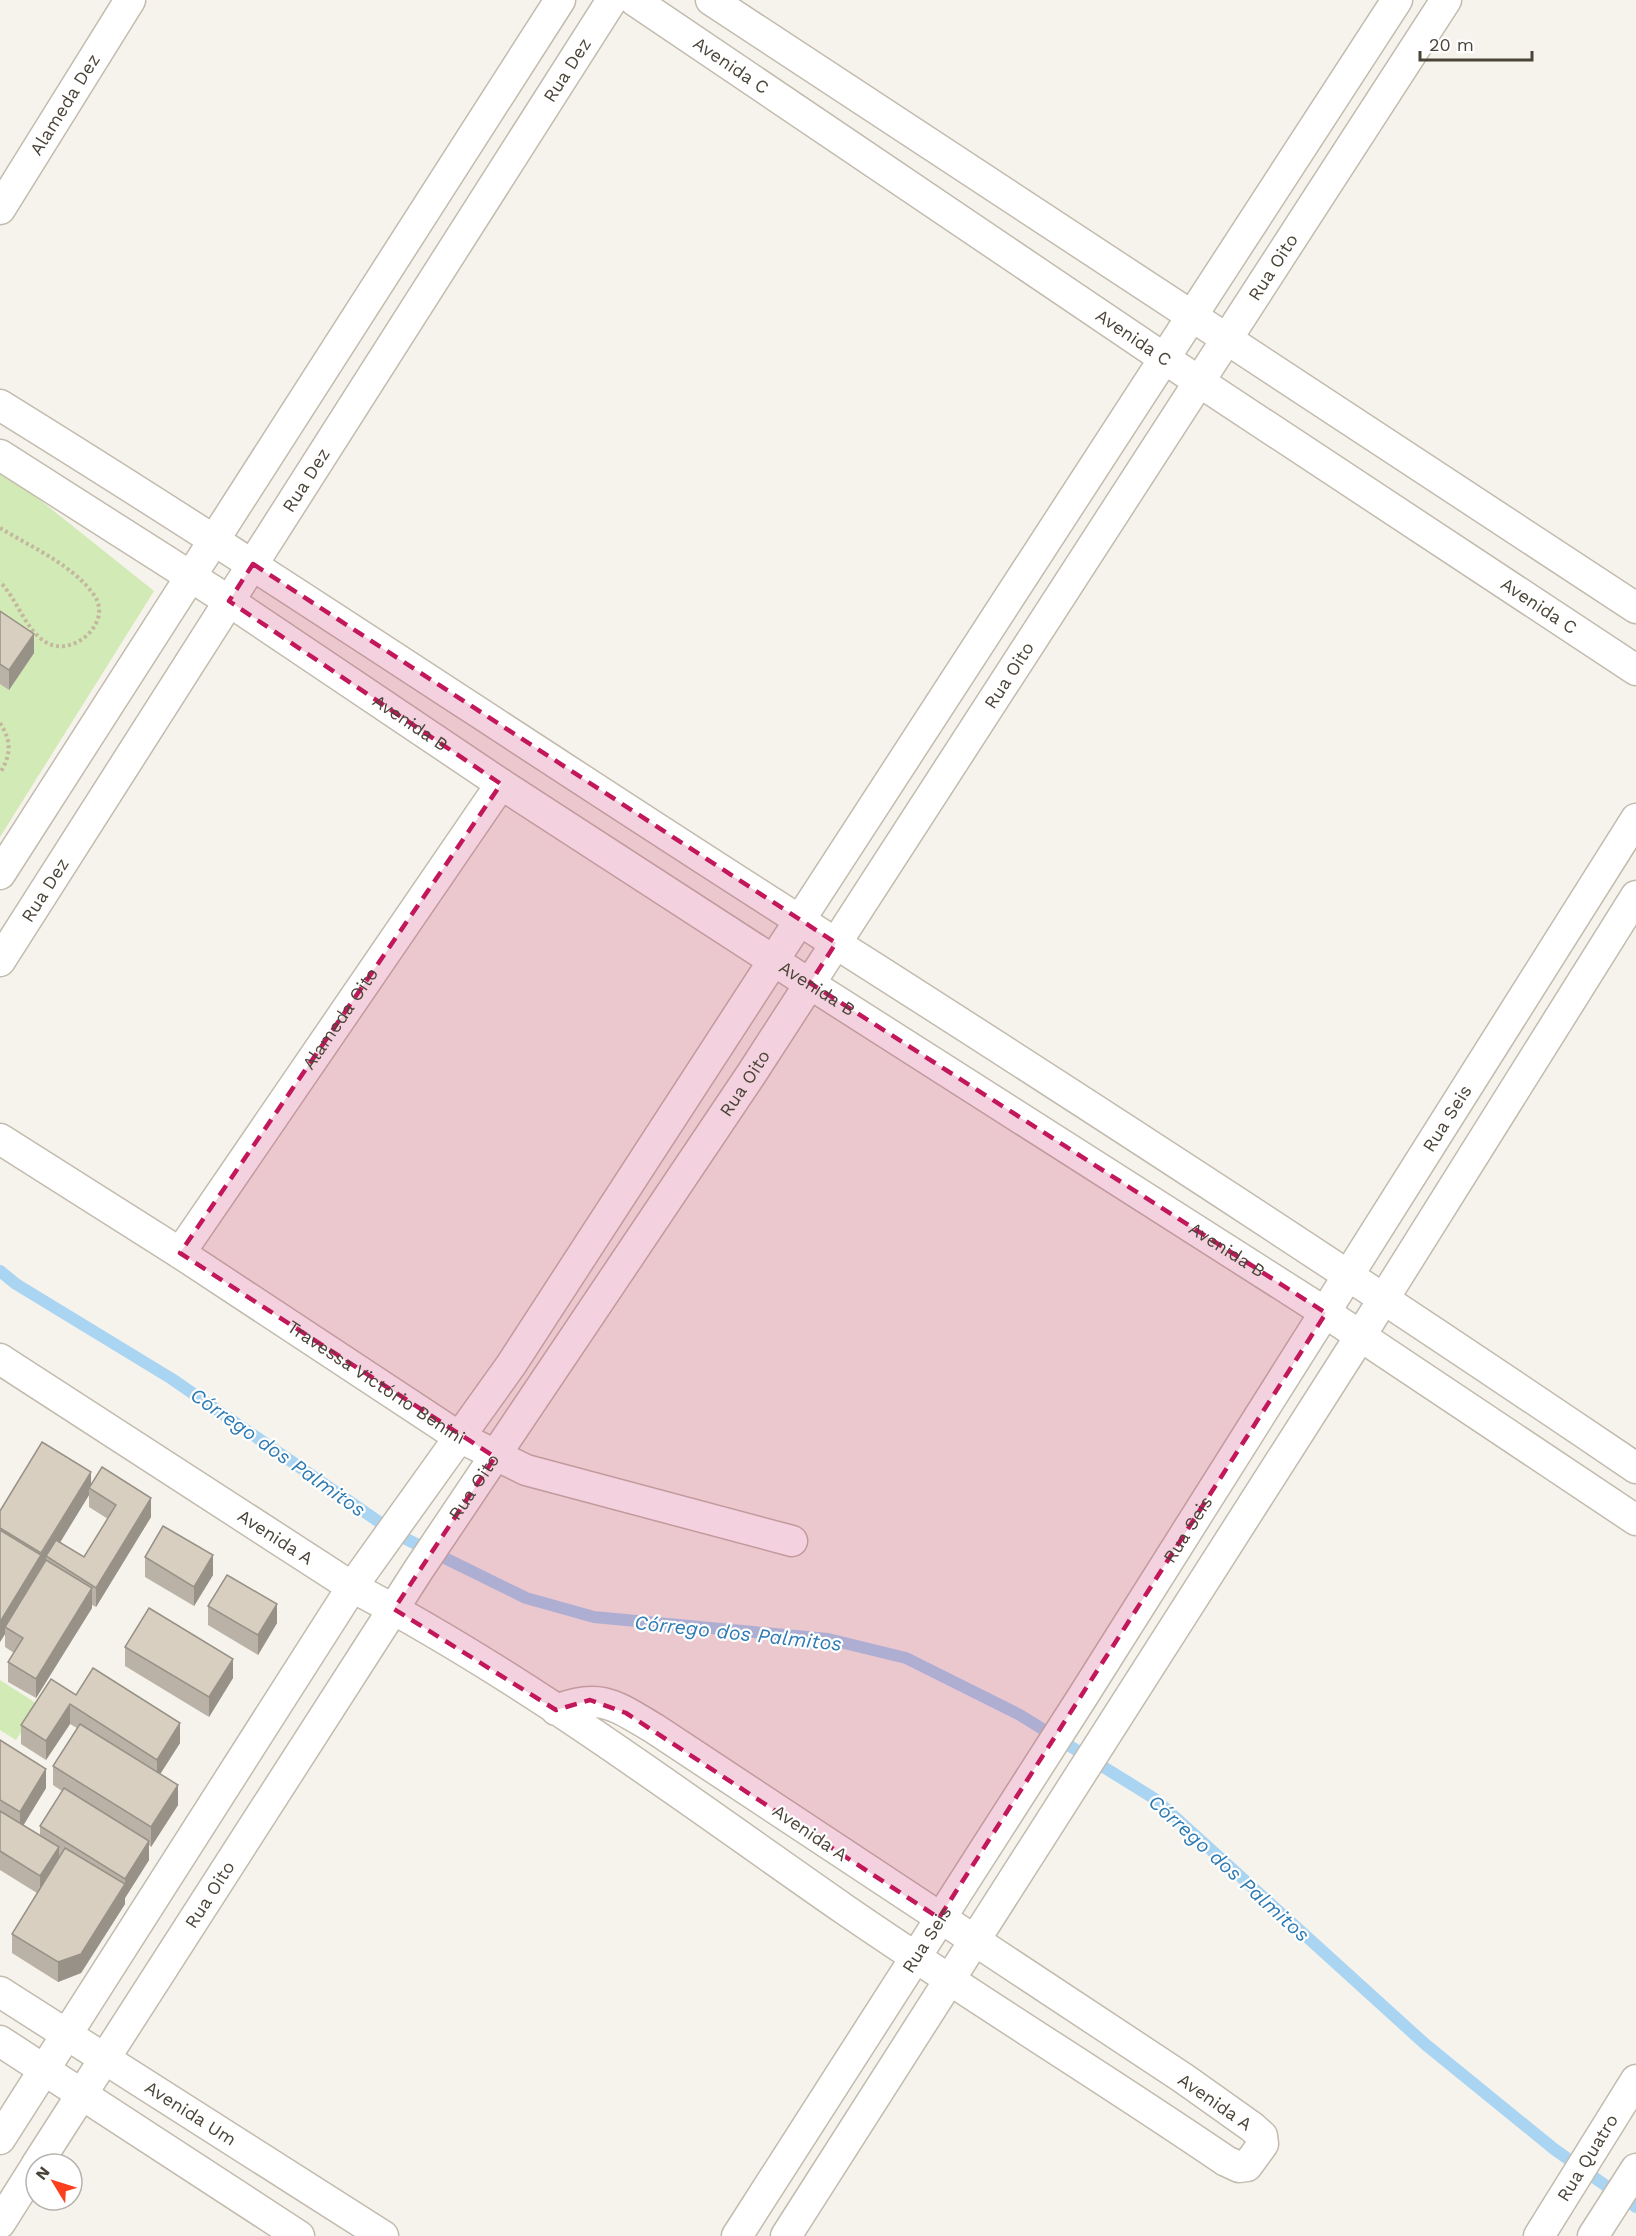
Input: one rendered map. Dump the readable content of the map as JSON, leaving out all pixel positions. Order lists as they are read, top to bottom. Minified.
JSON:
{"streets":{"street":["Avenida C","Rua Dez","Alameda Dez","Rua Oito","Avenida B","Alameda Oito","Rua Seis","Travessa Victório Benini","Avenida A","Avenida Um","Rua Quatro"]},"crossings":[["Avenida C","Rua Oito"],["Rua Dez","Avenida B"],["Rua Oito","Avenida B"],["Rua Oito","Travessa Victório Benini"],["Rua Oito","Avenida A"],["Rua Oito","Avenida Um"],["Avenida B","Alameda Oito"],["Avenida B","Rua Seis"],["Alameda Oito","Travessa Victório Benini"],["Rua Seis","Avenida A"]],"water":["Córrego dos Palmitos"],"scale_bar":"20 m","north":"top left"}
